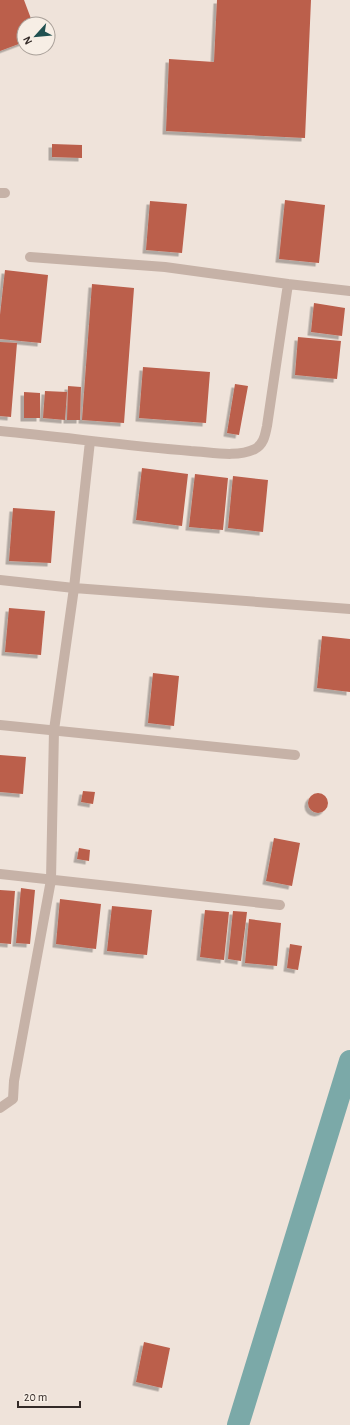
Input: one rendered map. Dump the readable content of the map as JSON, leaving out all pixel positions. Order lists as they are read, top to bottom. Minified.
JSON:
{"scale_bar":"20 m","north":"bottom left"}
